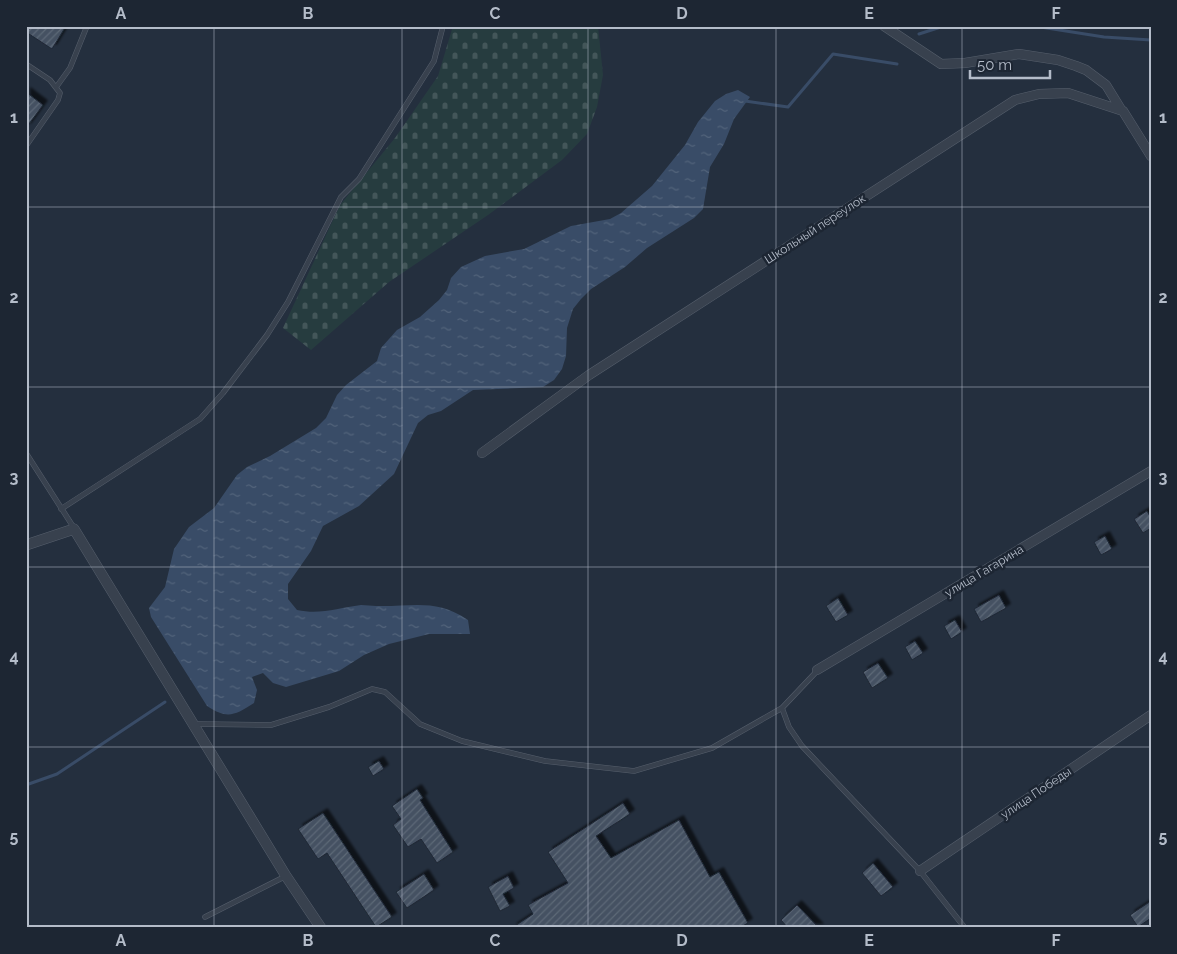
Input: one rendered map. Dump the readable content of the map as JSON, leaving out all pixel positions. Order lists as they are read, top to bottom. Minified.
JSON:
{"streets":{"street":["Школьный переулок","улица Гагарина","улица Победы"]},"scale_bar":"50 m","grid":{"columns":["A","B","C","D","E","F"],"rows":["1","2","3","4","5"]}}
